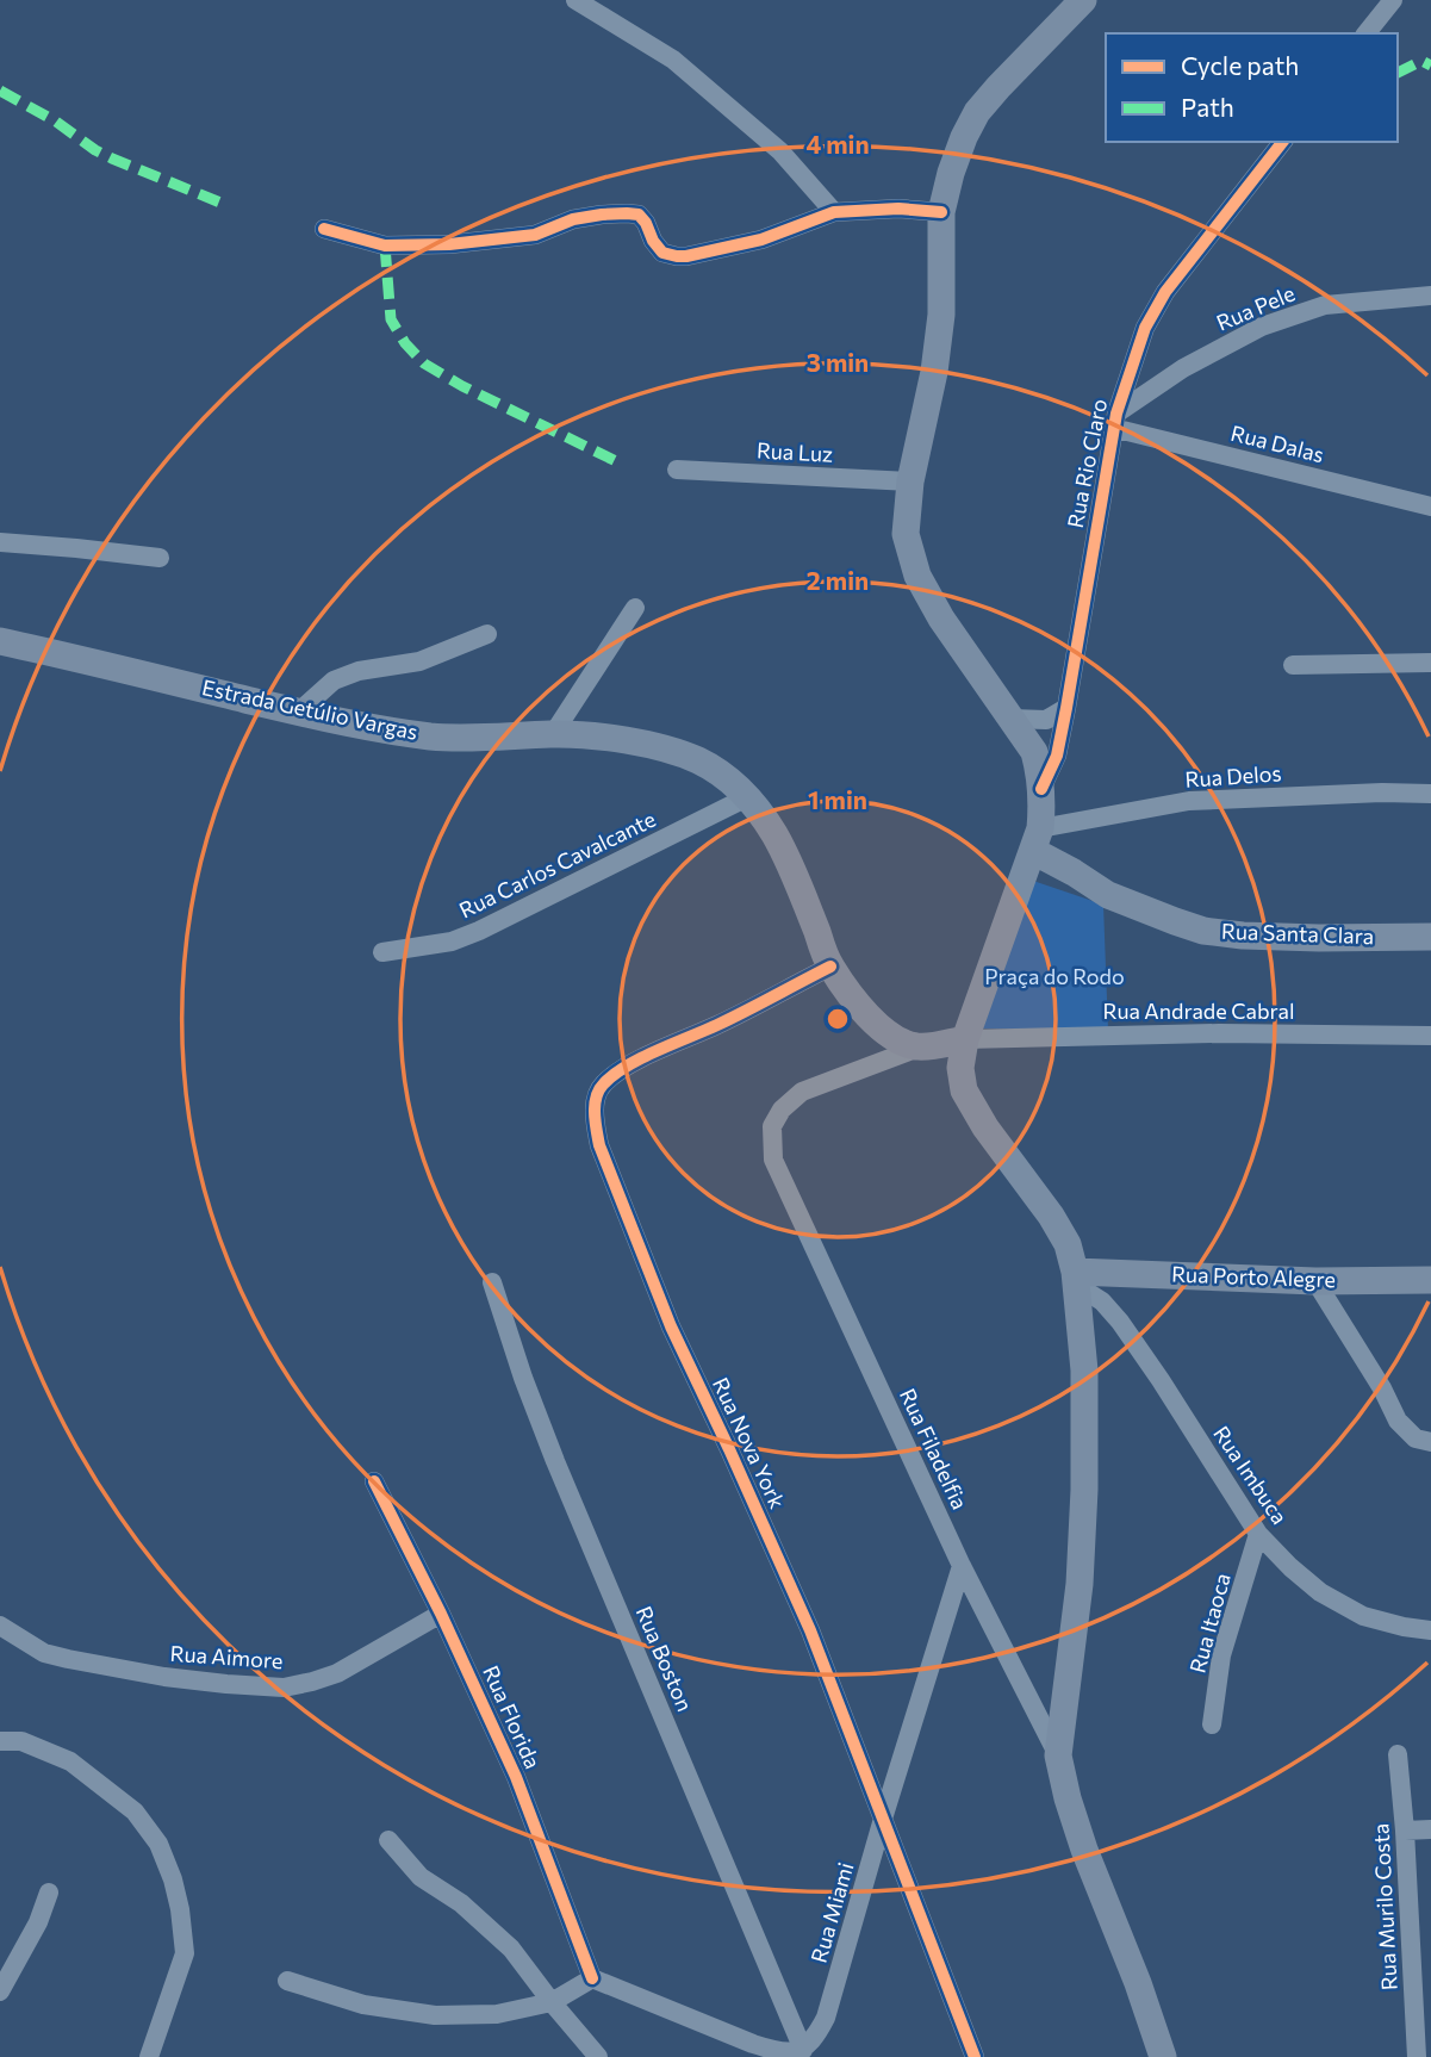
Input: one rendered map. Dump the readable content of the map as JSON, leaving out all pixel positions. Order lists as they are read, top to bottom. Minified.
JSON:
{"streets":{"main road":["Estrada Getúlio Vargas","Rua Santa Clara","Rua Porto Alegre"],"street":["Rua Pele","Rua Dalas","Rua Luz","Rua Rio Claro","Rua Delos","Rua Carlos Cavalcante","Rua Andrade Cabral","Rua Nova York","Rua Filadelfia","Rua Imbuca","Rua Itaoca","Rua Aimore","Rua Boston","Rua Florida","Rua Murilo Costa","Rua Miami"]},"crossings":[["Rua Pele","Rua Dalas"],["Rua Pele","Rua Rio Claro"],["Rua Dalas","Rua Rio Claro"],["Estrada Getúlio Vargas","Rua Carlos Cavalcante"],["Estrada Getúlio Vargas","Rua Nova York"],["Estrada Getúlio Vargas","Rua Filadelfia"],["Rua Delos","Rua Santa Clara"],["Rua Porto Alegre","Rua Imbuca"],["Rua Nova York","Rua Miami"],["Rua Filadelfia","Rua Miami"],["Rua Imbuca","Rua Itaoca"],["Rua Aimore","Rua Florida"],["Rua Boston","Rua Miami"]],"parks":["Praça do Rodo"],"legend":["Cycle path","Path"],"rings":["4 min","3 min","2 min","1 min"]}
